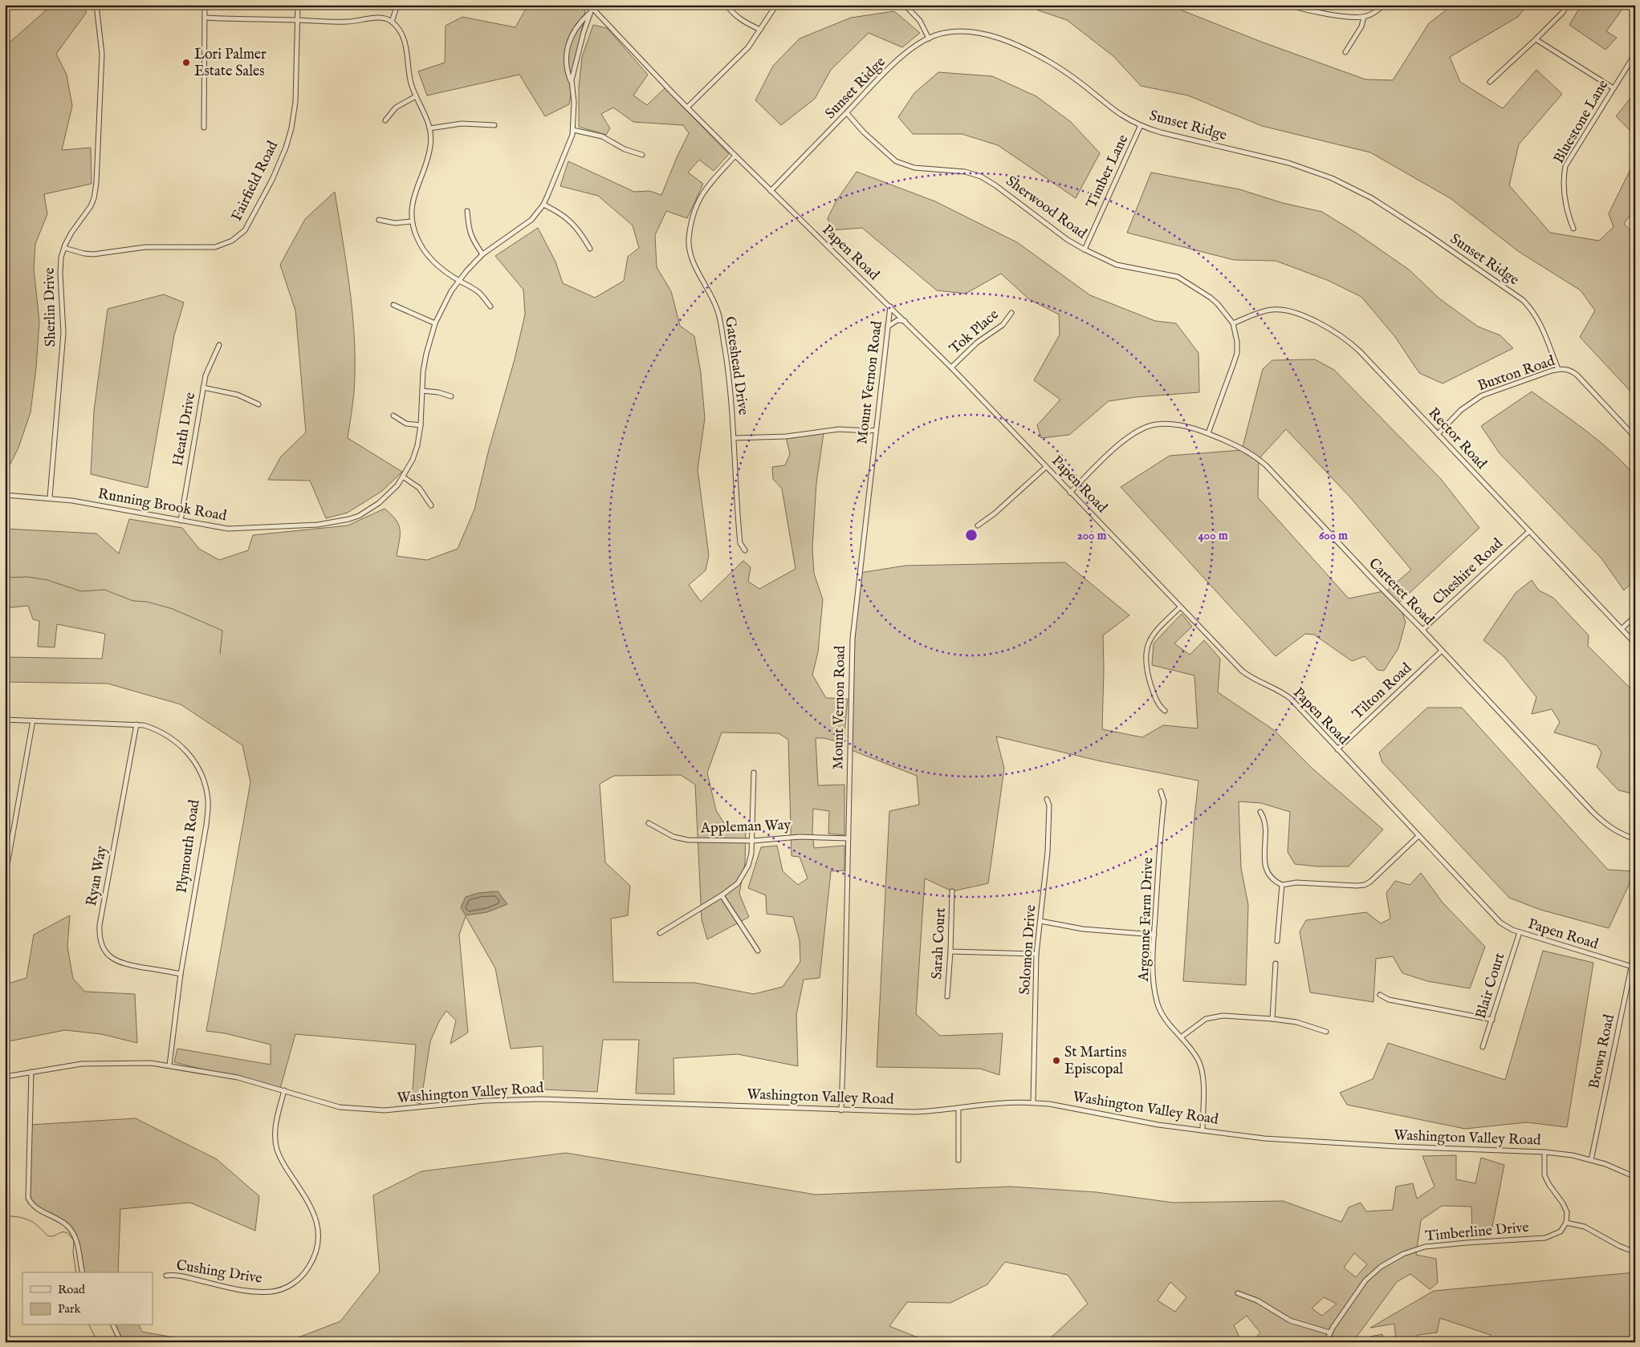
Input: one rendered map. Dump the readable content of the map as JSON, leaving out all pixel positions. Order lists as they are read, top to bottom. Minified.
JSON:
{"streets":{"street":["Sunset Ridge","Bluestone Lane","Timber Lane","Fairfield Road","Sherwood Road","Papen Road","Sherlin Drive","Tok Place","Gateshead Drive","Buxton Road","Mount Vernon Road","Heath Drive","Rector Road","Running Brook Road","Cheshire Road","Carteret Road","Tilton Road","Appleman Way","Plymouth Road","Ryan Way","Argonne Farm Drive","Sarah Court","Solomon Drive","Blair Court","Brown Road","Washington Valley Road","Timberline Drive","Cushing Drive"]},"crossings":[["Sunset Ridge","Timber Lane"],["Sunset Ridge","Sherwood Road"],["Sunset Ridge","Papen Road"],["Sunset Ridge","Buxton Road"],["Timber Lane","Sherwood Road"],["Fairfield Road","Sherlin Drive"],["Sherwood Road","Rector Road"],["Papen Road","Tok Place"],["Papen Road","Gateshead Drive"],["Papen Road","Mount Vernon Road"],["Papen Road","Running Brook Road"],["Papen Road","Carteret Road"],["Papen Road","Tilton Road"],["Papen Road","Blair Court"],["Papen Road","Brown Road"],["Sherlin Drive","Running Brook Road"],["Buxton Road","Rector Road"],["Mount Vernon Road","Appleman Way"],["Mount Vernon Road","Washington Valley Road"],["Heath Drive","Running Brook Road"],["Rector Road","Cheshire Road"],["Cheshire Road","Carteret Road"],["Carteret Road","Tilton Road"],["Plymouth Road","Ryan Way"],["Plymouth Road","Washington Valley Road"],["Argonne Farm Drive","Washington Valley Road"],["Solomon Drive","Washington Valley Road"],["Brown Road","Washington Valley Road"],["Washington Valley Road","Cushing Drive"]],"places":["Lori Palmer Estate Sales","St Martins Episcopal"],"legend":["Road","Park"],"rings":["200 m","400 m","600 m"]}
